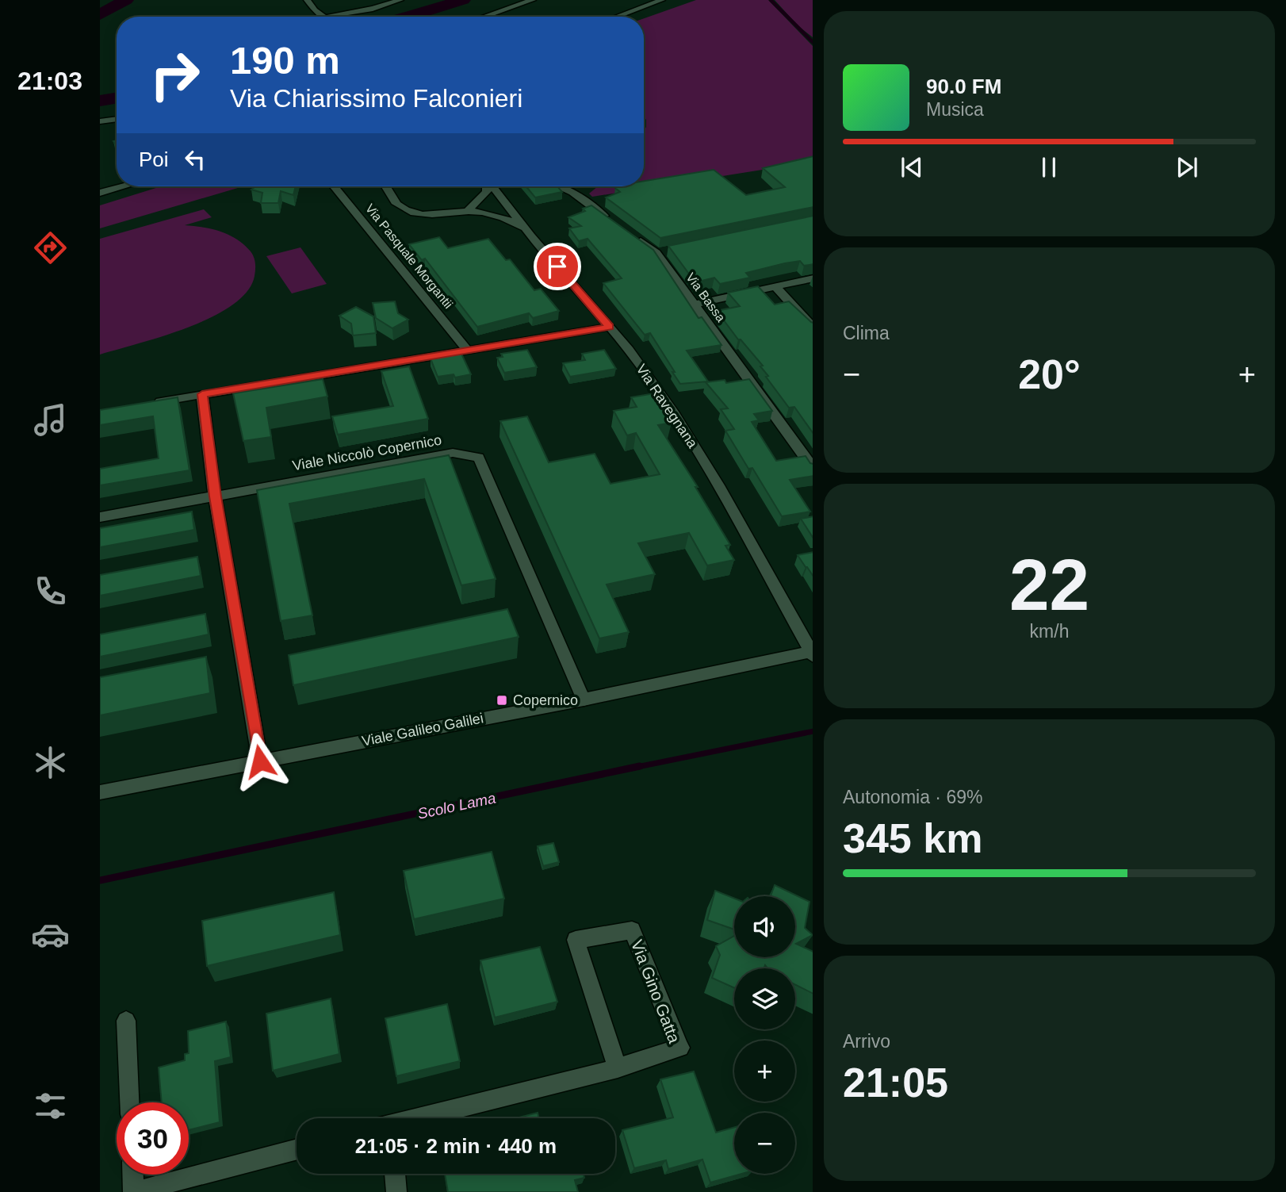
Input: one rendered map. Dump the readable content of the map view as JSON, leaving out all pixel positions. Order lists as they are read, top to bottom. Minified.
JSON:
{"streets":{"street":["Via Pasquale Morgantii","Via Bassa","Via Ravegnana","Viale Niccolò Copernico","Viale Galileo Galilei","Via Gino Gatta"]},"crossings":[["Via Ravegnana","Viale Galileo Galilei"],["Viale Niccolò Copernico","Viale Galileo Galilei"]],"water":["Scolo Lama"],"places":{"transit":["Copernico"]},"page":{"tabs":"21:03","turn":["190 m","Via Chiarissimo Falconieri"],"song":["90.0 FM","Musica"],"then":"Poi","tile":["Clima",["22","km/h"],["Autonomia · 69%","345 km"],["Arrivo","21:05"]],"heat":["−","20°","+"],"map_buttons":["+","−"],"limit":"30","trip":"21:05 · 2 min · 440 m"}}
